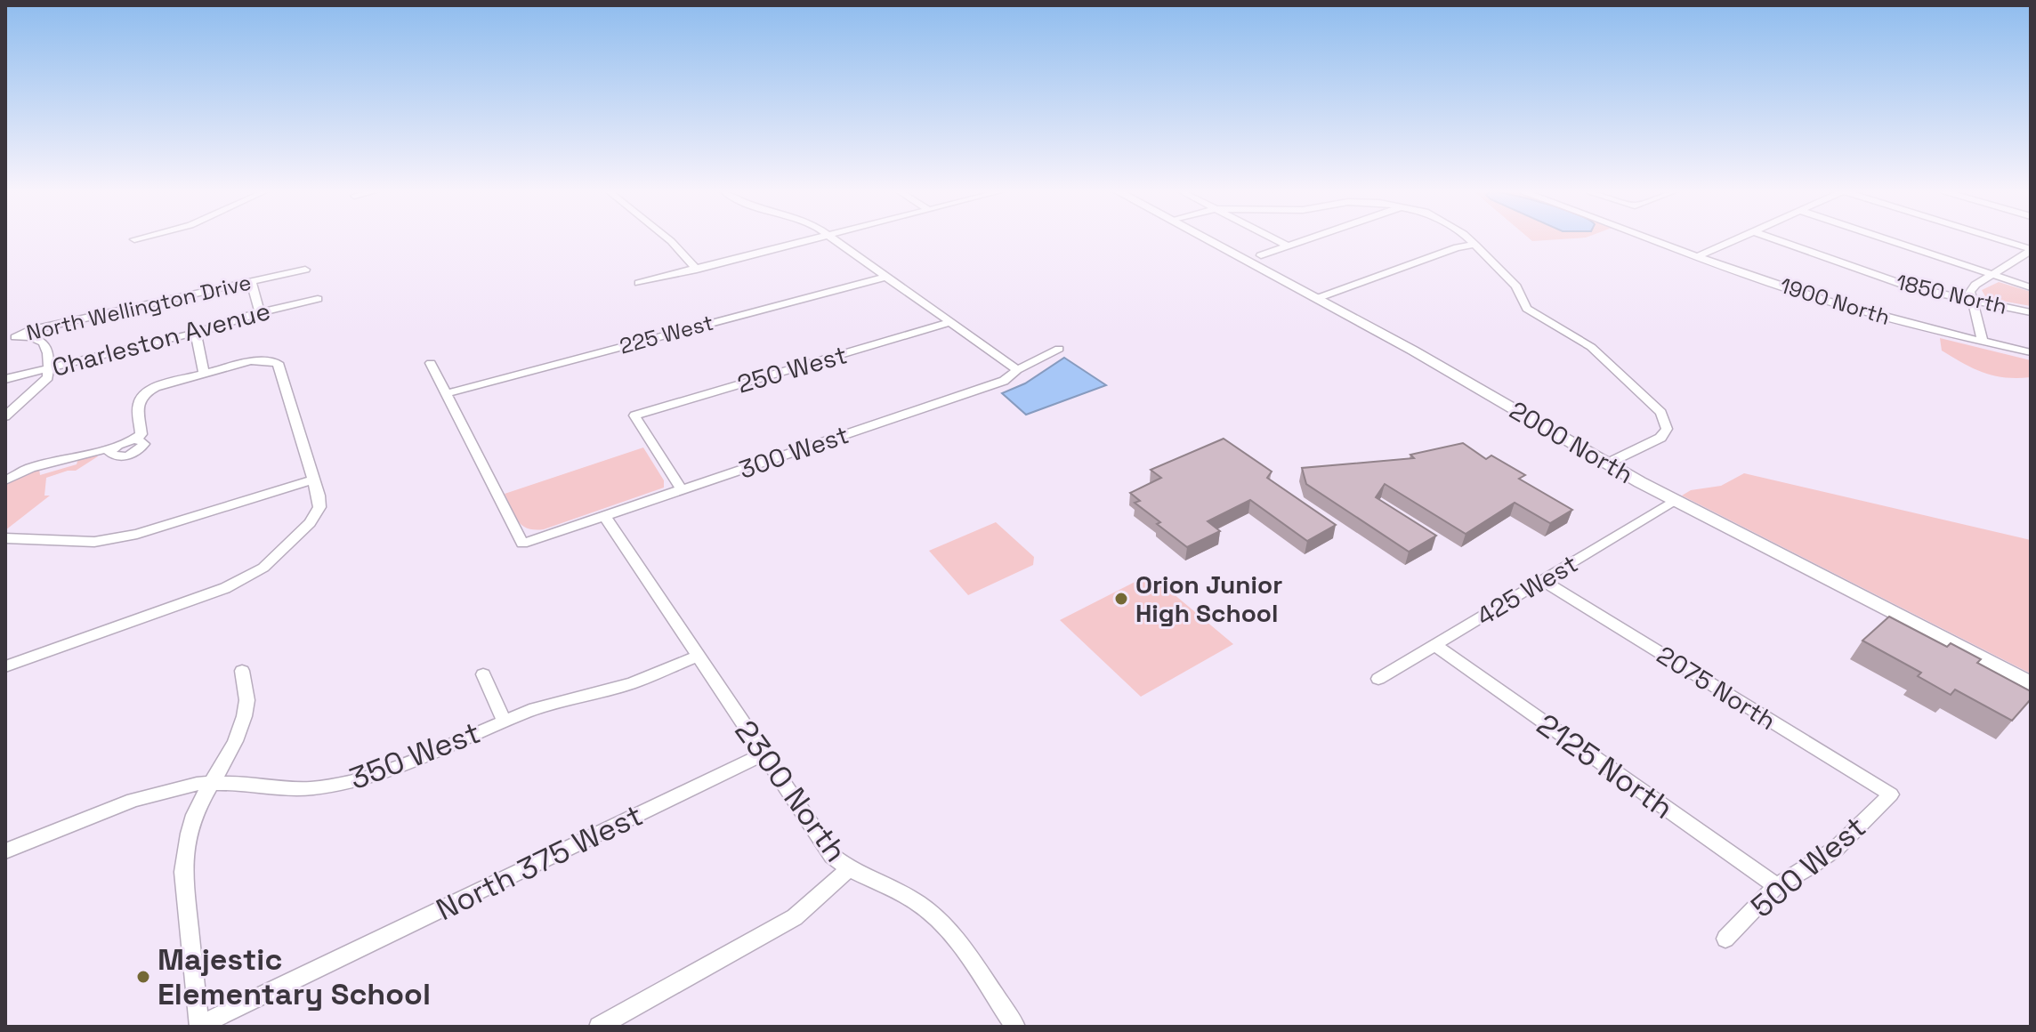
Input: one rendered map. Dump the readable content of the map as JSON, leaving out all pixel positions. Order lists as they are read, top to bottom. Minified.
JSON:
{"streets":{"street":["1850 North","1900 North","North Wellington Drive","225 West","Charleston Avenue","250 West","2000 North","300 West","425 West","2075 North","350 West","2125 North","2300 North","North 375 West","500 West"]},"crossings":[["North Wellington Drive","Charleston Avenue"],["225 West","300 West"],["250 West","300 West"],["2000 North","425 West"],["300 West","2300 North"],["425 West","2075 North"],["425 West","2125 North"],["2075 North","500 West"],["350 West","2300 North"],["2125 North","500 West"],["2300 North","North 375 West"]],"places":["Orion Junior High School","Majestic Elementary School"]}
